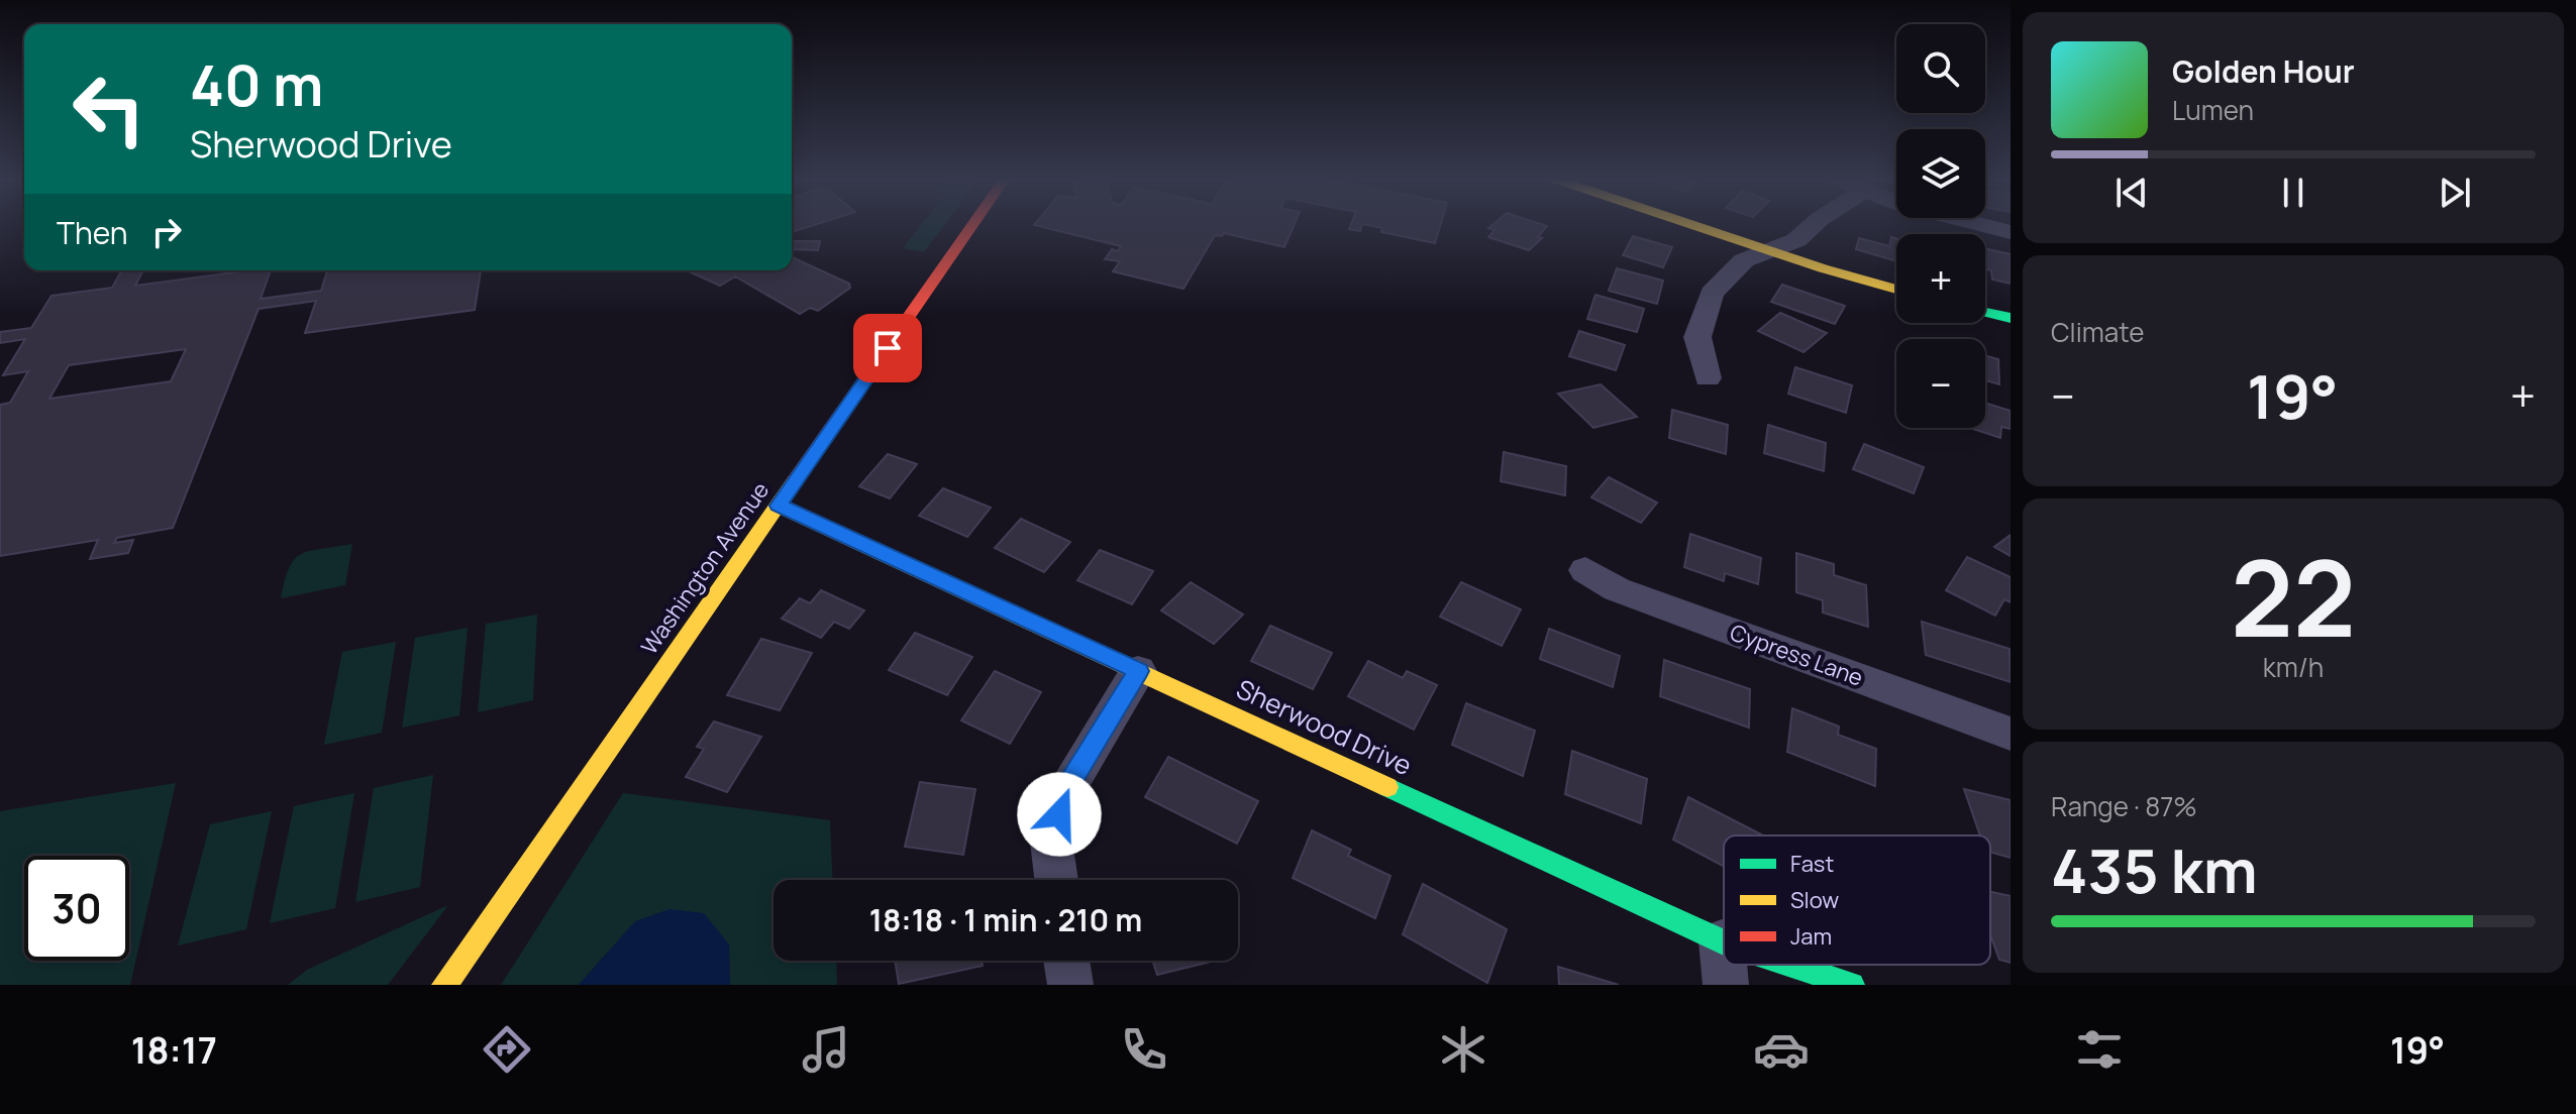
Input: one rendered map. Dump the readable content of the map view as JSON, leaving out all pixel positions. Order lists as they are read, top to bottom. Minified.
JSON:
{"streets":{"main road":["Washington Avenue","Sherwood Drive"],"street":["Cypress Lane"]},"crossings":[["Washington Avenue","Sherwood Drive"]],"legend":["Fast","Slow","Jam"],"page":{"map_buttons":["+","−"],"turn":["40 m","Sherwood Drive"],"song":["Golden Hour","Lumen"],"then":"Then","tile":["Climate",["22","km/h"],["Range · 87%","435 km"]],"heat":["−","19°","+"],"limit":"30","trip":"18:18 · 1 min · 210 m","tabs":["18:17","19°"]}}
